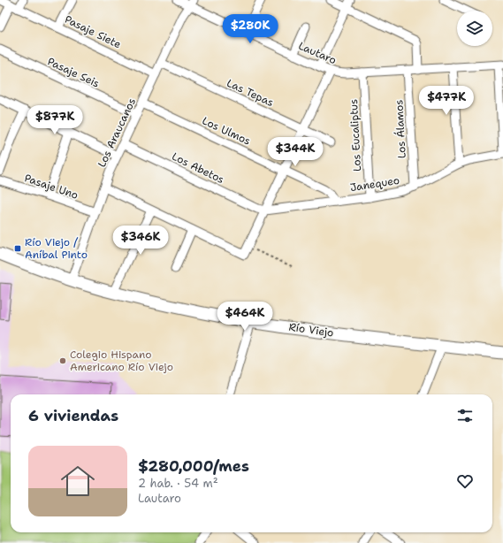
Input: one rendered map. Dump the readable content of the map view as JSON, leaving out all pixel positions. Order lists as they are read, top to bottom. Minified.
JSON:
{"streets":{"main road":["Río Viejo"],"street":["Pasaje Siete","Lautaro","Pasaje Seis","Las Tepas","Los Álamos","Los Ulmos","Los Araucanos","Los Eucaliptus","Los Abetos","Janequeo","Pasaje Uno"]},"crossings":[["Pasaje Siete","Los Araucanos"],["Lautaro","Los Álamos"],["Lautaro","Los Araucanos"],["Lautaro","Los Eucaliptus"],["Pasaje Seis","Los Araucanos"],["Las Tepas","Los Araucanos"],["Los Álamos","Janequeo"],["Los Ulmos","Los Araucanos"],["Los Ulmos","Janequeo"],["Los Araucanos","Los Abetos"],["Los Araucanos","Pasaje Uno"],["Los Araucanos","Río Viejo"],["Los Eucaliptus","Janequeo"],["Los Abetos","Janequeo"]],"places":{"transit":["Río Viejo / Aníbal Pinto"],"other":["Colegio Hispano Americano Río Viejo"]},"page":{"price":["$280K","$477K","$877K","$344K","$346K","$464K"],"heading":"6 viviendas","list":[{"name":"$280,000/mes","note":"2 hab. · 54 m² · Lautaro"}]}}
